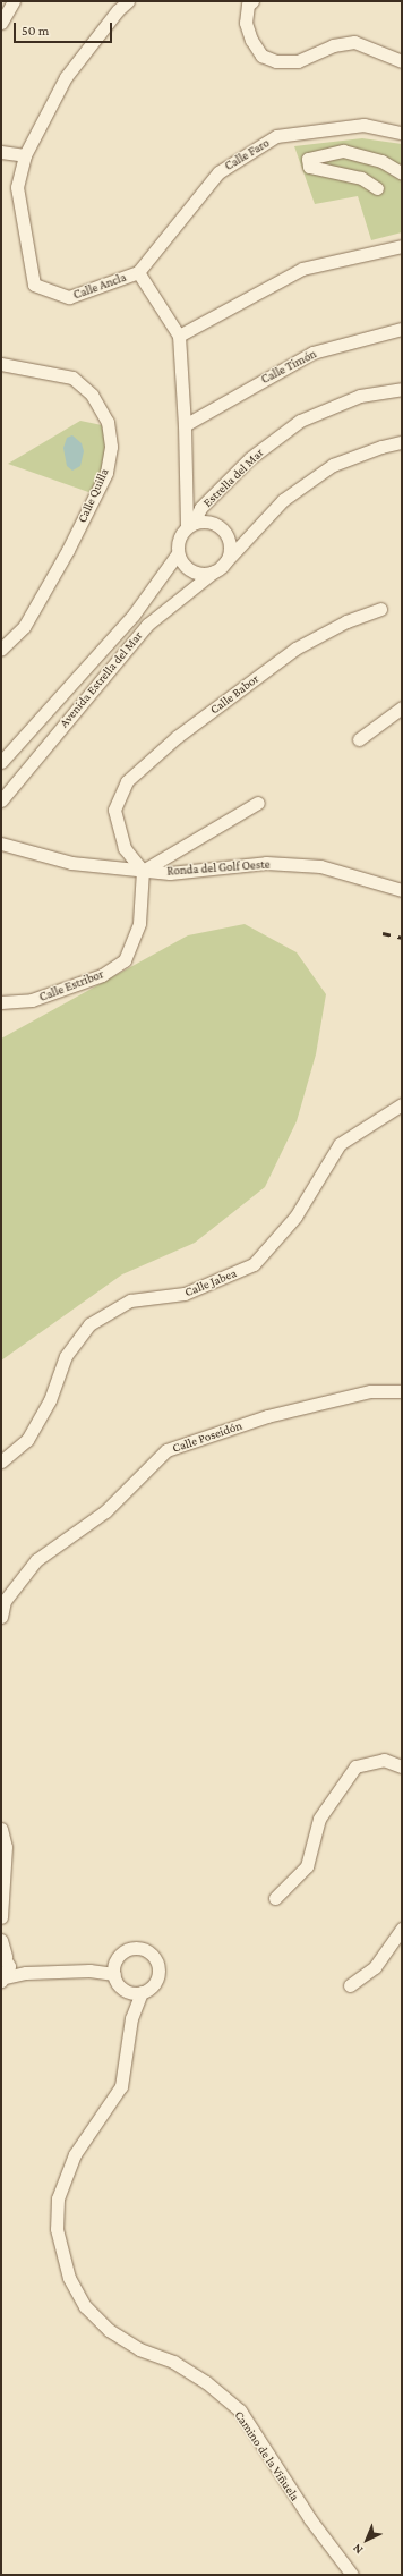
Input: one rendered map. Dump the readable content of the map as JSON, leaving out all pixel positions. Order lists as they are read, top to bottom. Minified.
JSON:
{"streets":{"street":["Calle Faro","Calle Ancla","Calle Timón","Estrella del Mar","Calle Quilla","Avenida Estrella del Mar","Calle Babor","Ronda del Golf Oeste","Calle Estribor","Calle Jabea","Calle Poseidón","Camino de la Viñuela"]},"crossings":[["Calle Faro","Calle Ancla"],["Calle Ancla","Calle Timón"],["Calle Ancla","Estrella del Mar"],["Calle Ancla","Avenida Estrella del Mar"],["Estrella del Mar","Avenida Estrella del Mar"],["Calle Babor","Ronda del Golf Oeste"],["Calle Babor","Calle Estribor"],["Ronda del Golf Oeste","Calle Estribor"]],"scale_bar":"50 m","north":"bottom left"}
